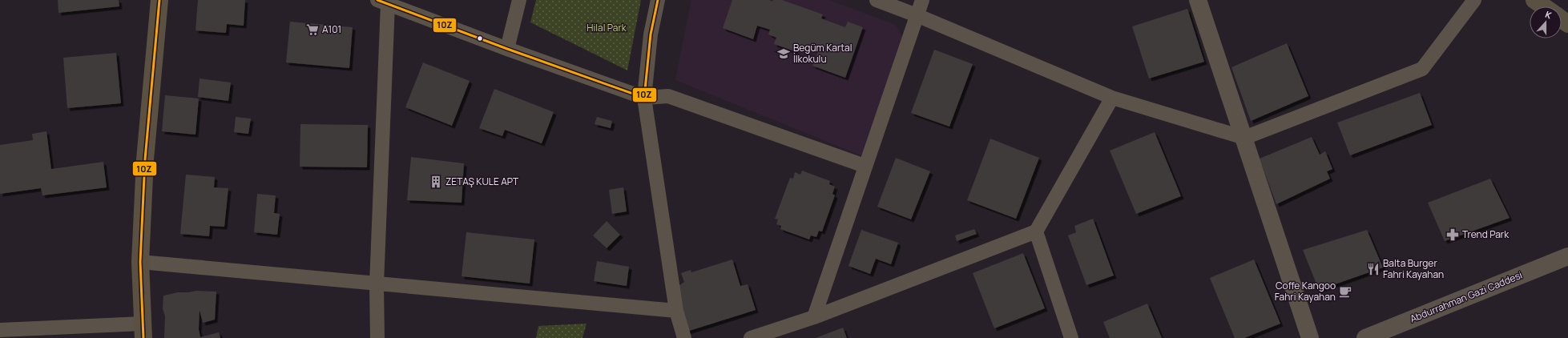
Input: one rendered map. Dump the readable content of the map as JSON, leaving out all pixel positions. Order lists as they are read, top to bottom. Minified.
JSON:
{"streets":{"street":["Abdurrahman Gazi Caddesi"]},"parks":["Hilal Park"],"places":{"supermarket":["A101"],"school or university":["Begüm Kartal İlkokulu"],"building":["ZETAŞ KULE APT"],"pharmacy":["Trend Park"],"restaurant":["Balta Burger Fahri Kayahan"],"cafe":["Coffe Kangoo Fahri Kayahan"]},"lines":["transit line 10Z"],"north":"top"}
